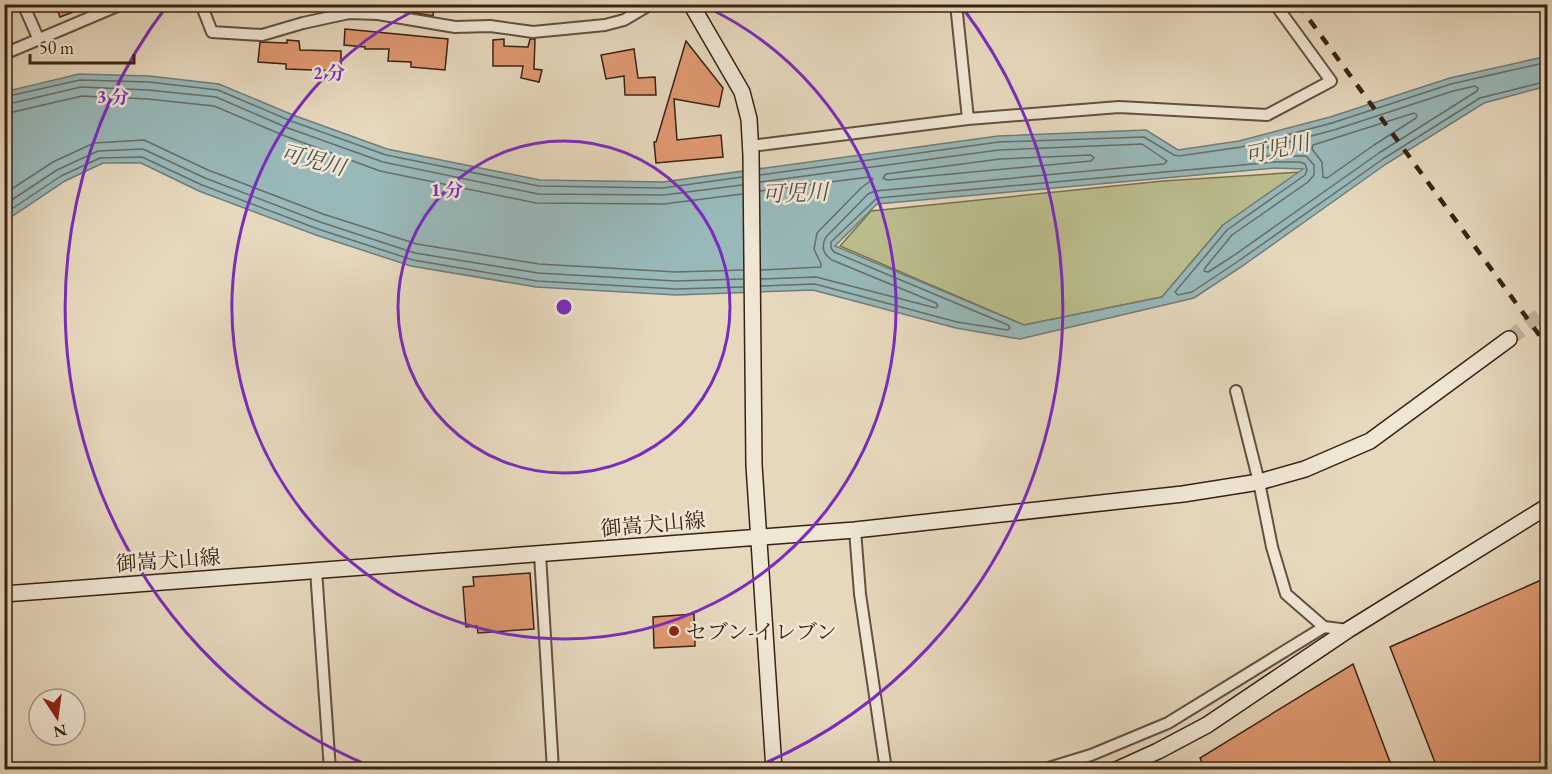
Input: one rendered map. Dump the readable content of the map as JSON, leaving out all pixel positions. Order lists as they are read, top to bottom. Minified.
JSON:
{"streets":{"street":["御嵩犬山線"]},"water":["可児川"],"places":["セブン-イレブン"],"scale_bar":"50 m","north":"bottom","rings":["2 分","3 分","1 分"]}
